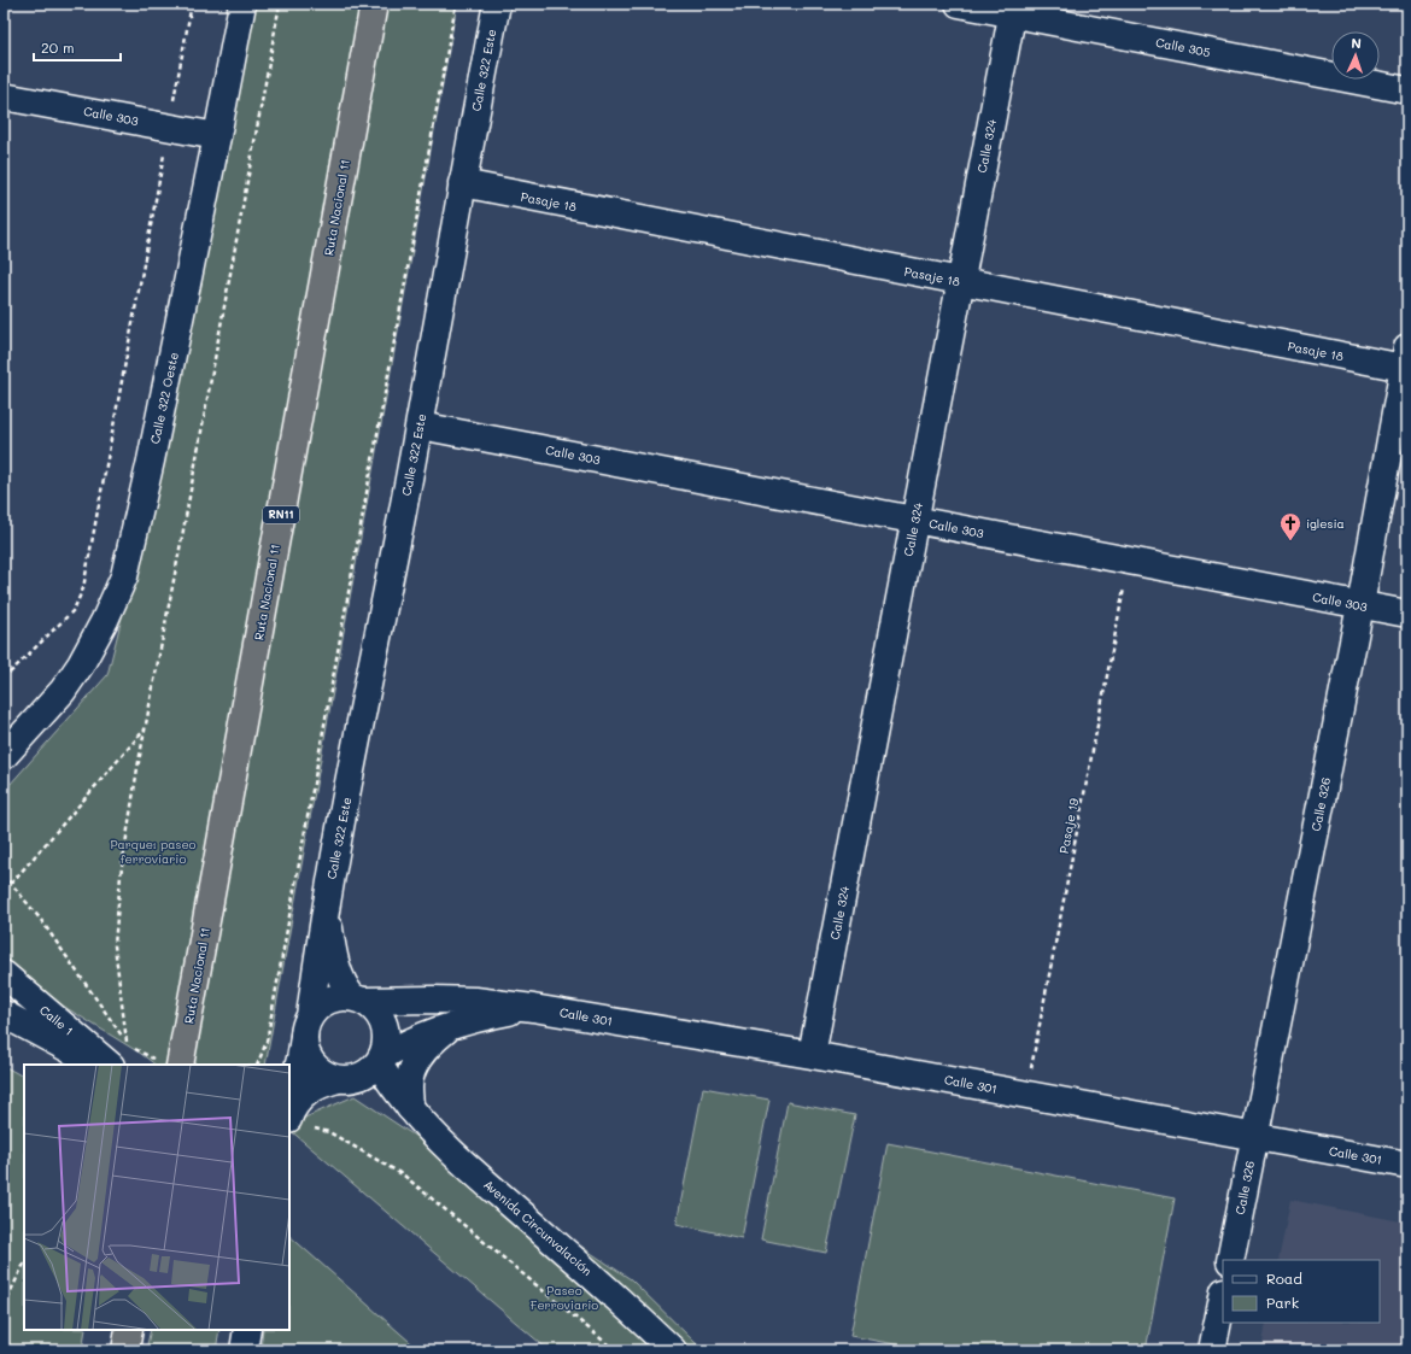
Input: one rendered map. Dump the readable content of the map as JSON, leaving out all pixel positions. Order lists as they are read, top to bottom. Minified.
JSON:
{"streets":{"highway":["Ruta Nacional 11","RN11"],"street":["Calle 305","Calle 322 Este","Calle 303","Calle 324","Pasaje 18","Calle 322 Oeste","Calle 326","Calle 301","Calle 1","Avenida Circunvalación"],"path":["Pasaje 19"]},"crossings":[["Calle 305","Calle 324"],["Calle 322 Este","Calle 303"],["Calle 322 Este","Pasaje 18"],["Calle 322 Este","Calle 301"],["Calle 322 Este","Avenida Circunvalación"],["Calle 303","Calle 324"],["Calle 303","Calle 322 Oeste"],["Calle 303","Calle 326"],["Calle 303","Pasaje 19"],["Calle 324","Pasaje 18"],["Calle 324","Calle 301"],["Pasaje 18","Calle 326"],["Calle 326","Calle 301"],["Pasaje 19","Calle 301"],["Calle 301","Avenida Circunvalación"]],"parks":["Parque: paseo ferroviario","Paseo Ferroviario"],"places":{"church":["iglesia"]},"legend":["Road","Park"],"scale_bar":"20 m","north":"top"}
